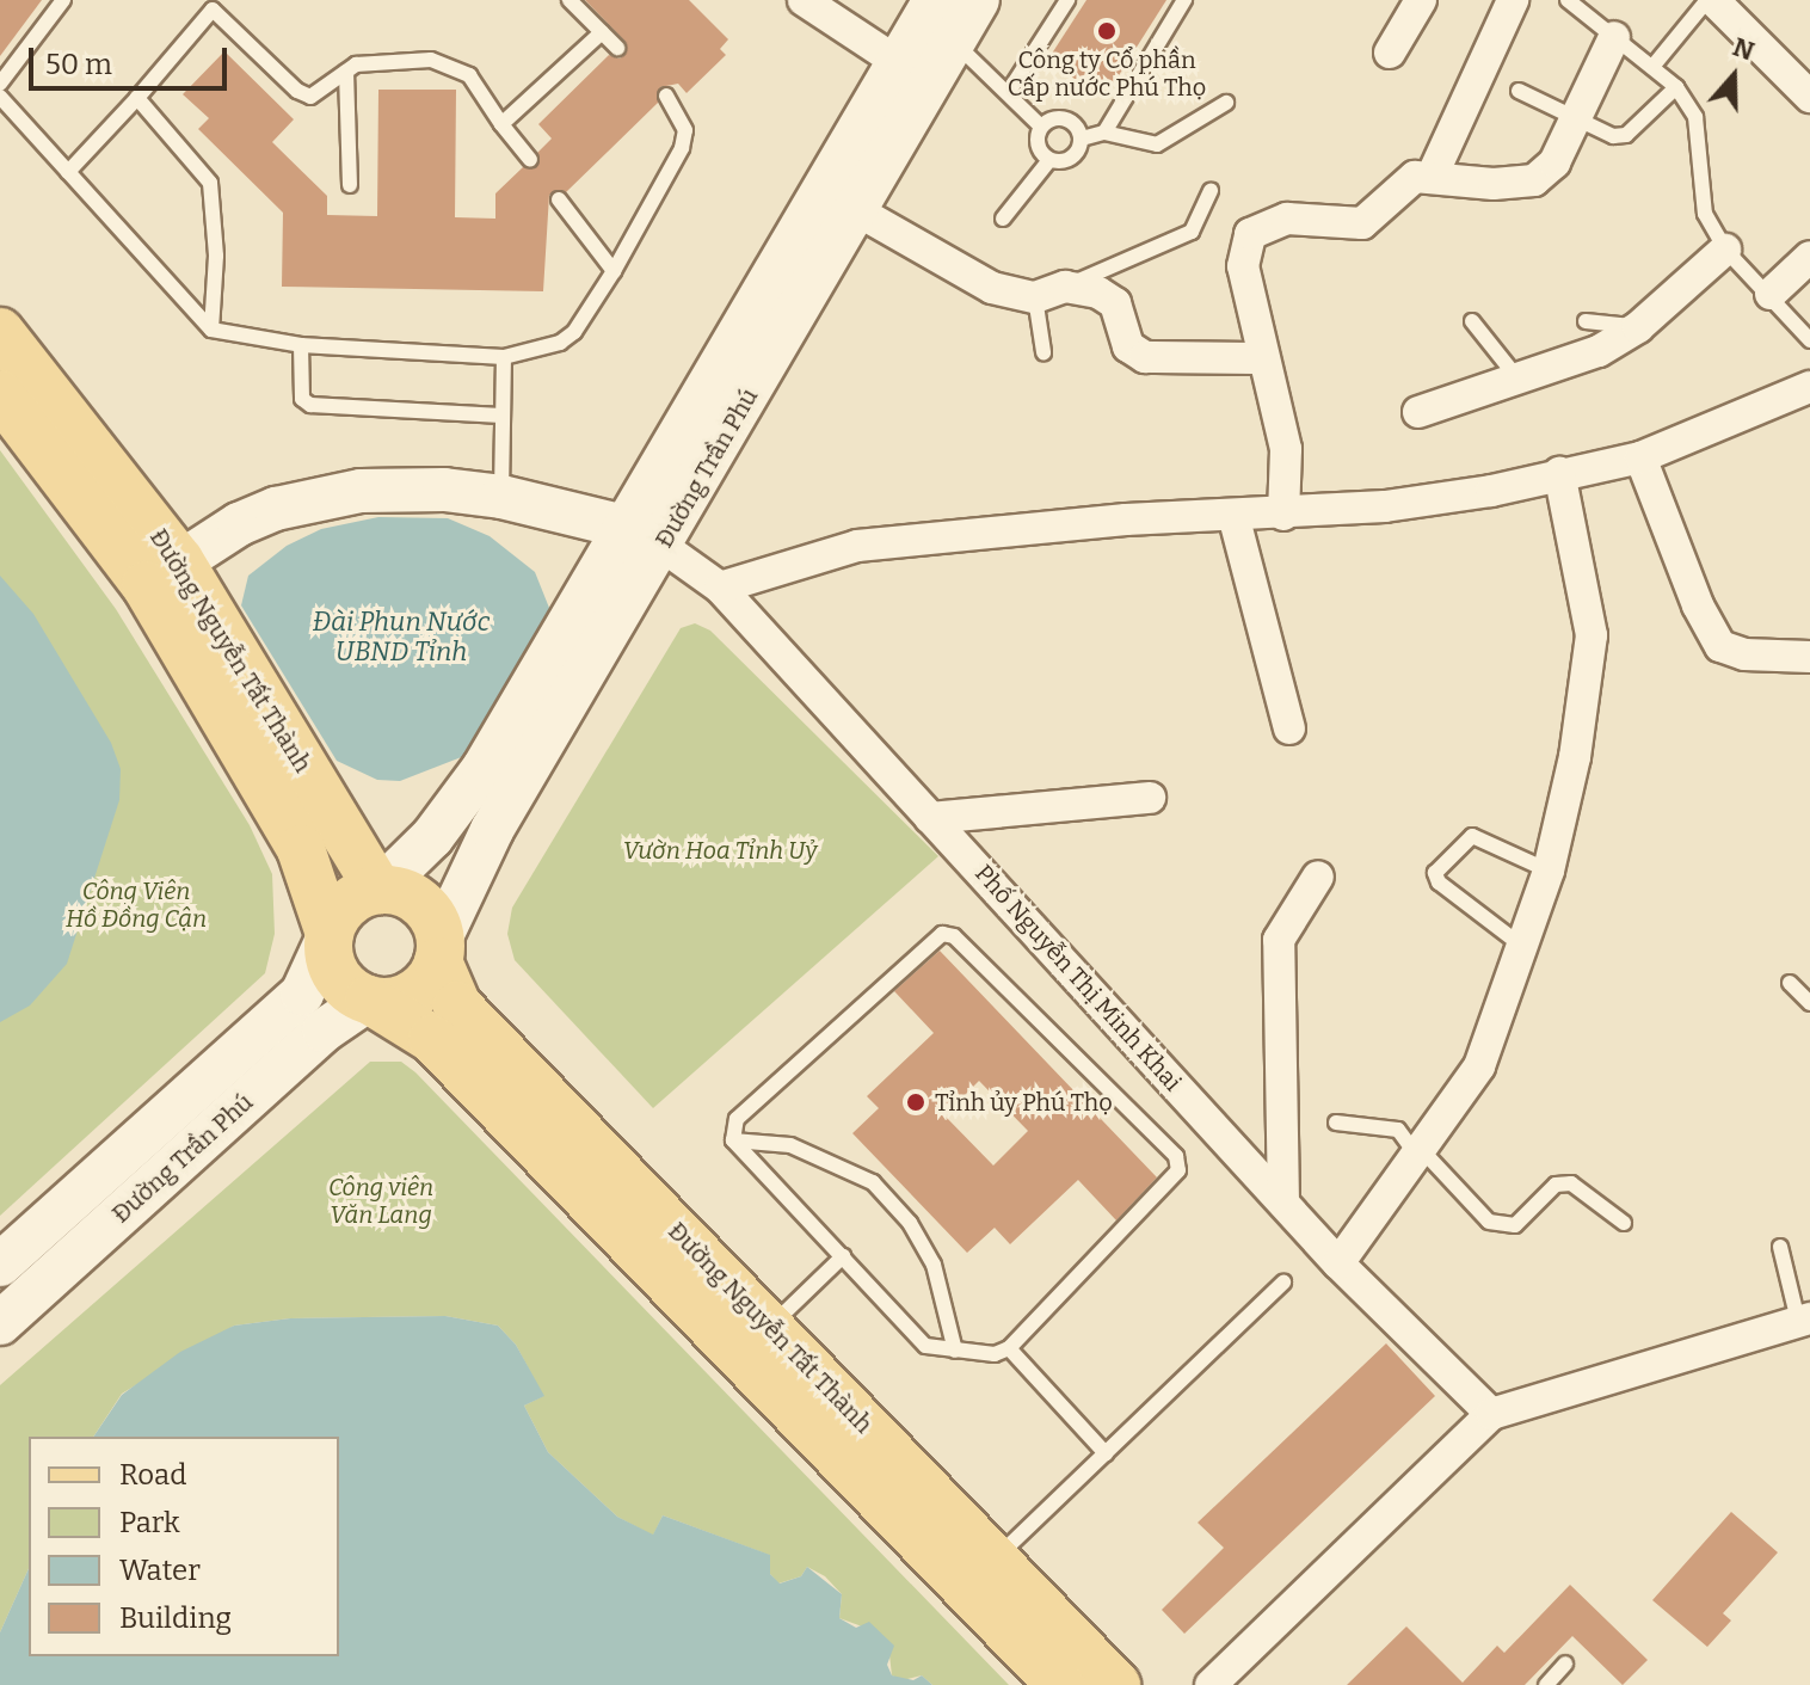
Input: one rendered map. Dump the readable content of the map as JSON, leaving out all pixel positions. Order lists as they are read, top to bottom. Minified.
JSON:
{"streets":{"main road":["Đường Trần Phú","Đường Nguyễn Tất Thành"],"street":["Phố Nguyễn Thị Minh Khai"]},"crossings":[["Đường Trần Phú","Đường Nguyễn Tất Thành"],["Đường Trần Phú","Phố Nguyễn Thị Minh Khai"]],"water":["Đài Phun Nước UBND Tỉnh"],"parks":["Vườn Hoa Tỉnh Uỷ","Công Viên Hồ Đồng Cận","Công viên Văn Lang"],"places":["Công ty Cổ phần Cấp nước Phú Thọ","Tỉnh ủy Phú Thọ"],"legend":["Road","Park","Water","Building"],"scale_bar":"50 m","north":"top"}
